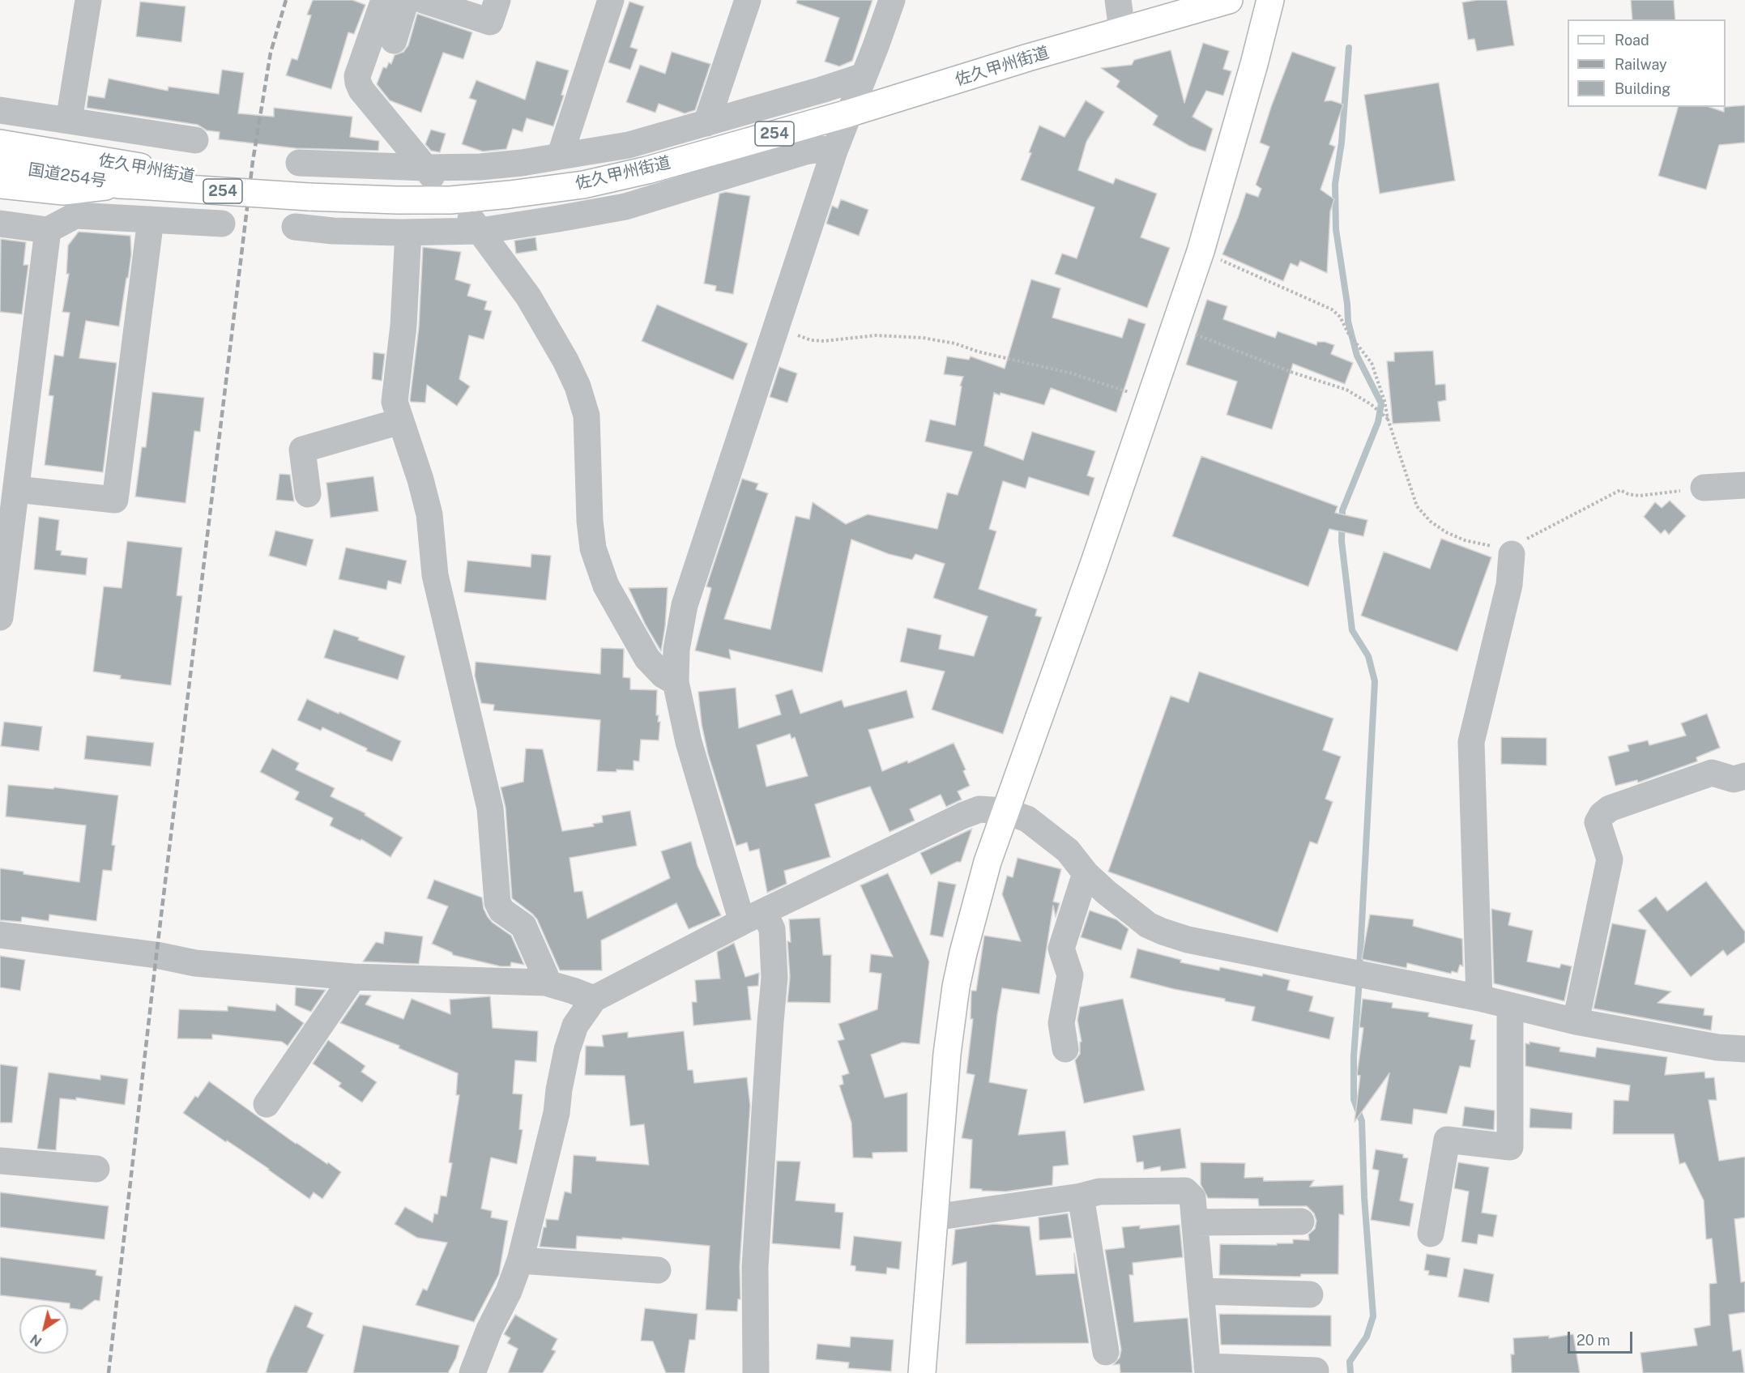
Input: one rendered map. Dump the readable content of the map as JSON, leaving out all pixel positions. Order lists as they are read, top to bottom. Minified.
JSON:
{"streets":{"main road":["佐久甲州街道","254","国道254号"]},"crossings":[["佐久甲州街道","国道254号"]],"legend":["Road","Railway","Building"],"scale_bar":"20 m","north":"bottom left"}
